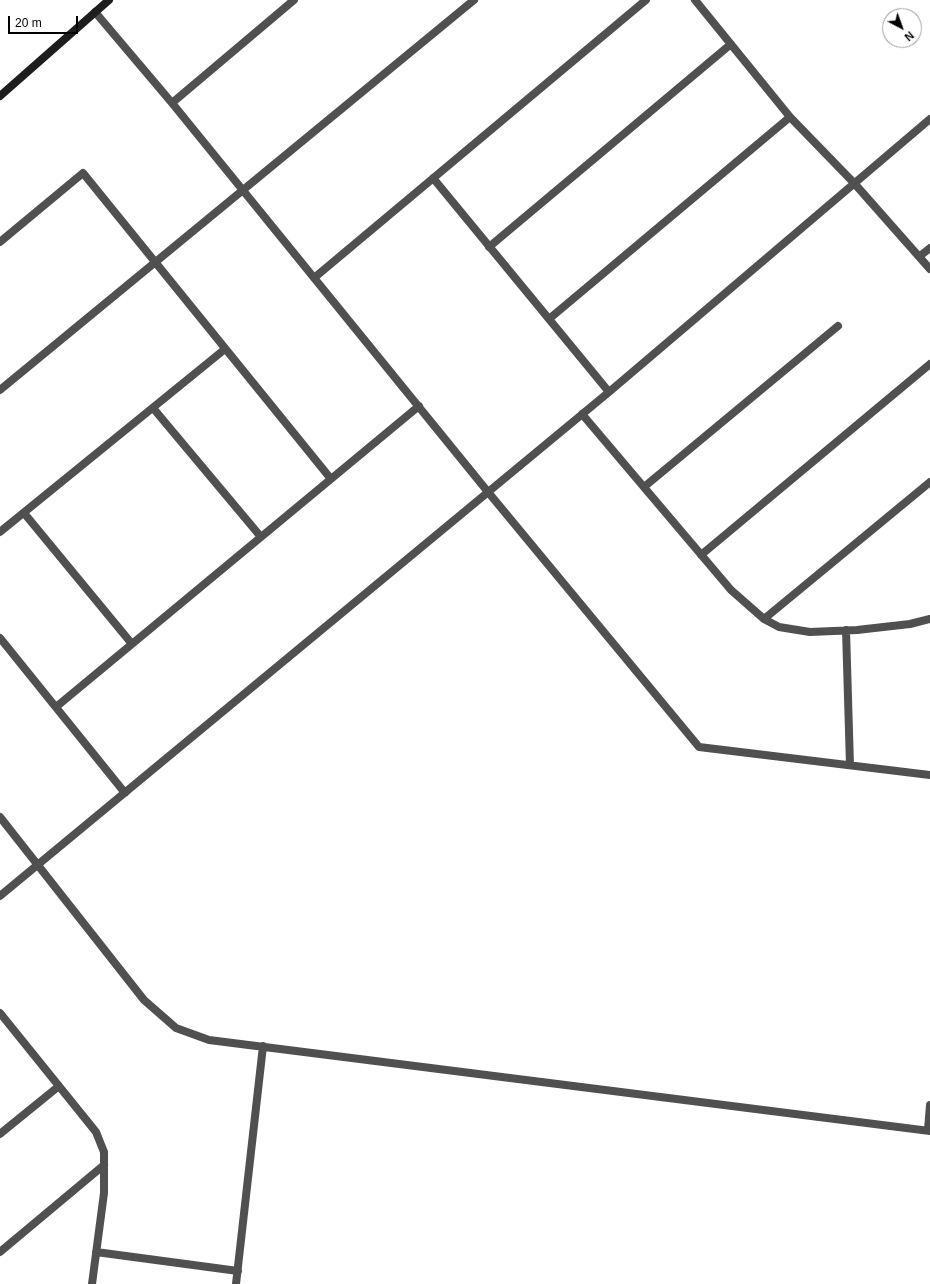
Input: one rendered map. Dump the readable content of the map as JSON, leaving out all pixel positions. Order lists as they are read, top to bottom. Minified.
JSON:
{"scale_bar":"20 m","north":"bottom right"}
